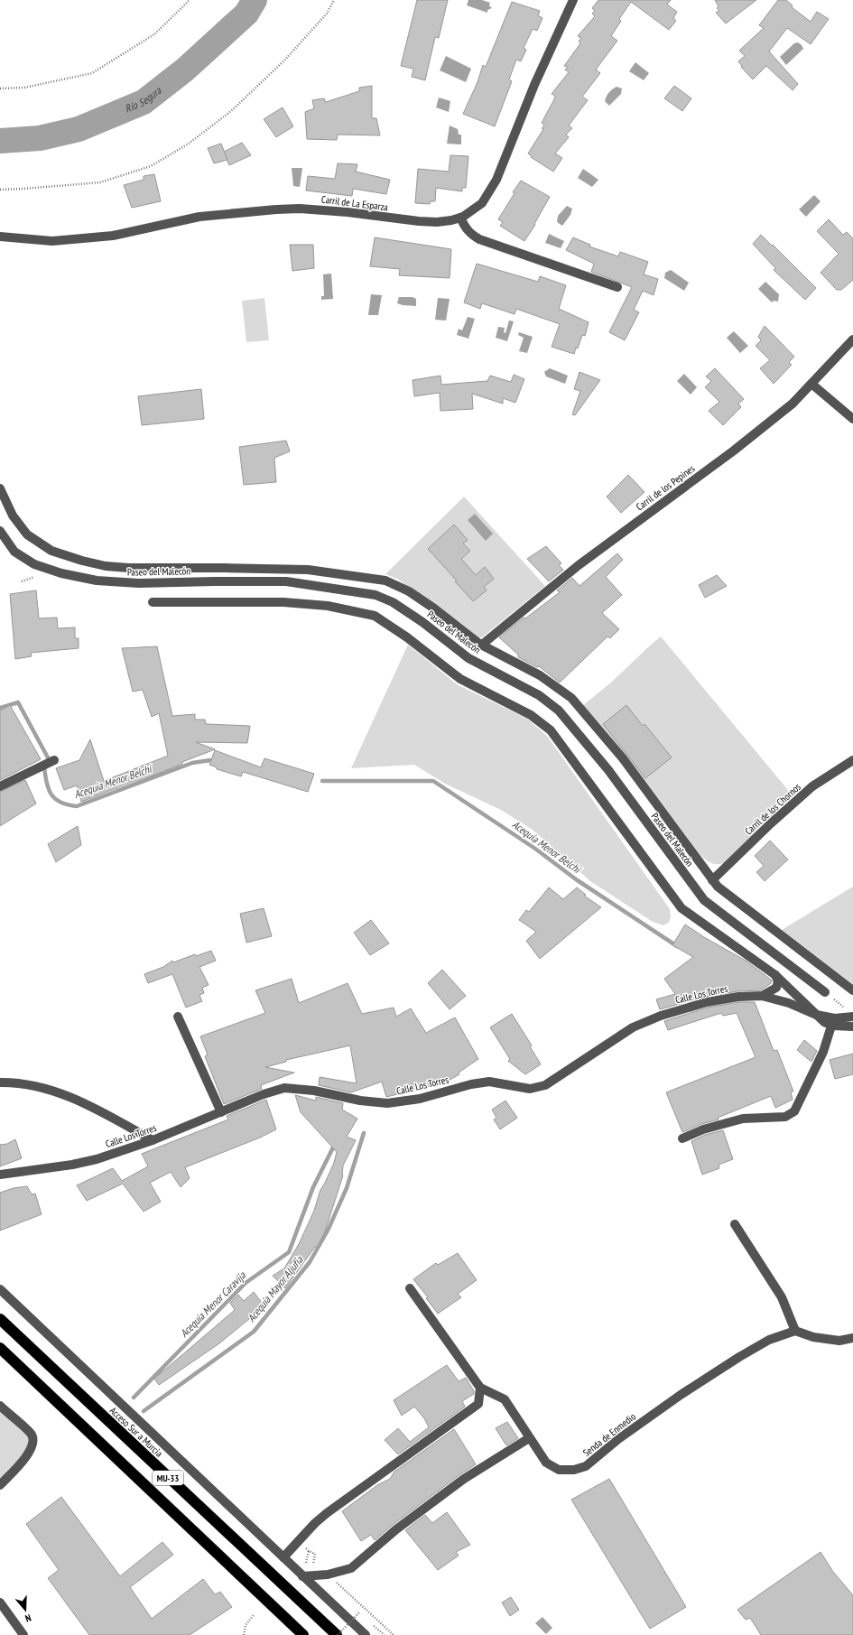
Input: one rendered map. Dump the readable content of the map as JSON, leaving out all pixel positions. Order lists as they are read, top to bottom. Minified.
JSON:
{"streets":{"highway":["Acceso Sur a Murcia","MU-33"],"street":["Carril de La Esparza","Carril de los Pepines","Paseo del Malecón","Carril de los Chornos","Calle Los Torres","Senda de Enmedio"]},"water":["Río Segura","Acequia Menor Belchí","Acequia Mayor Aljufía","Acequia Menor Caravija"],"north":"bottom"}
